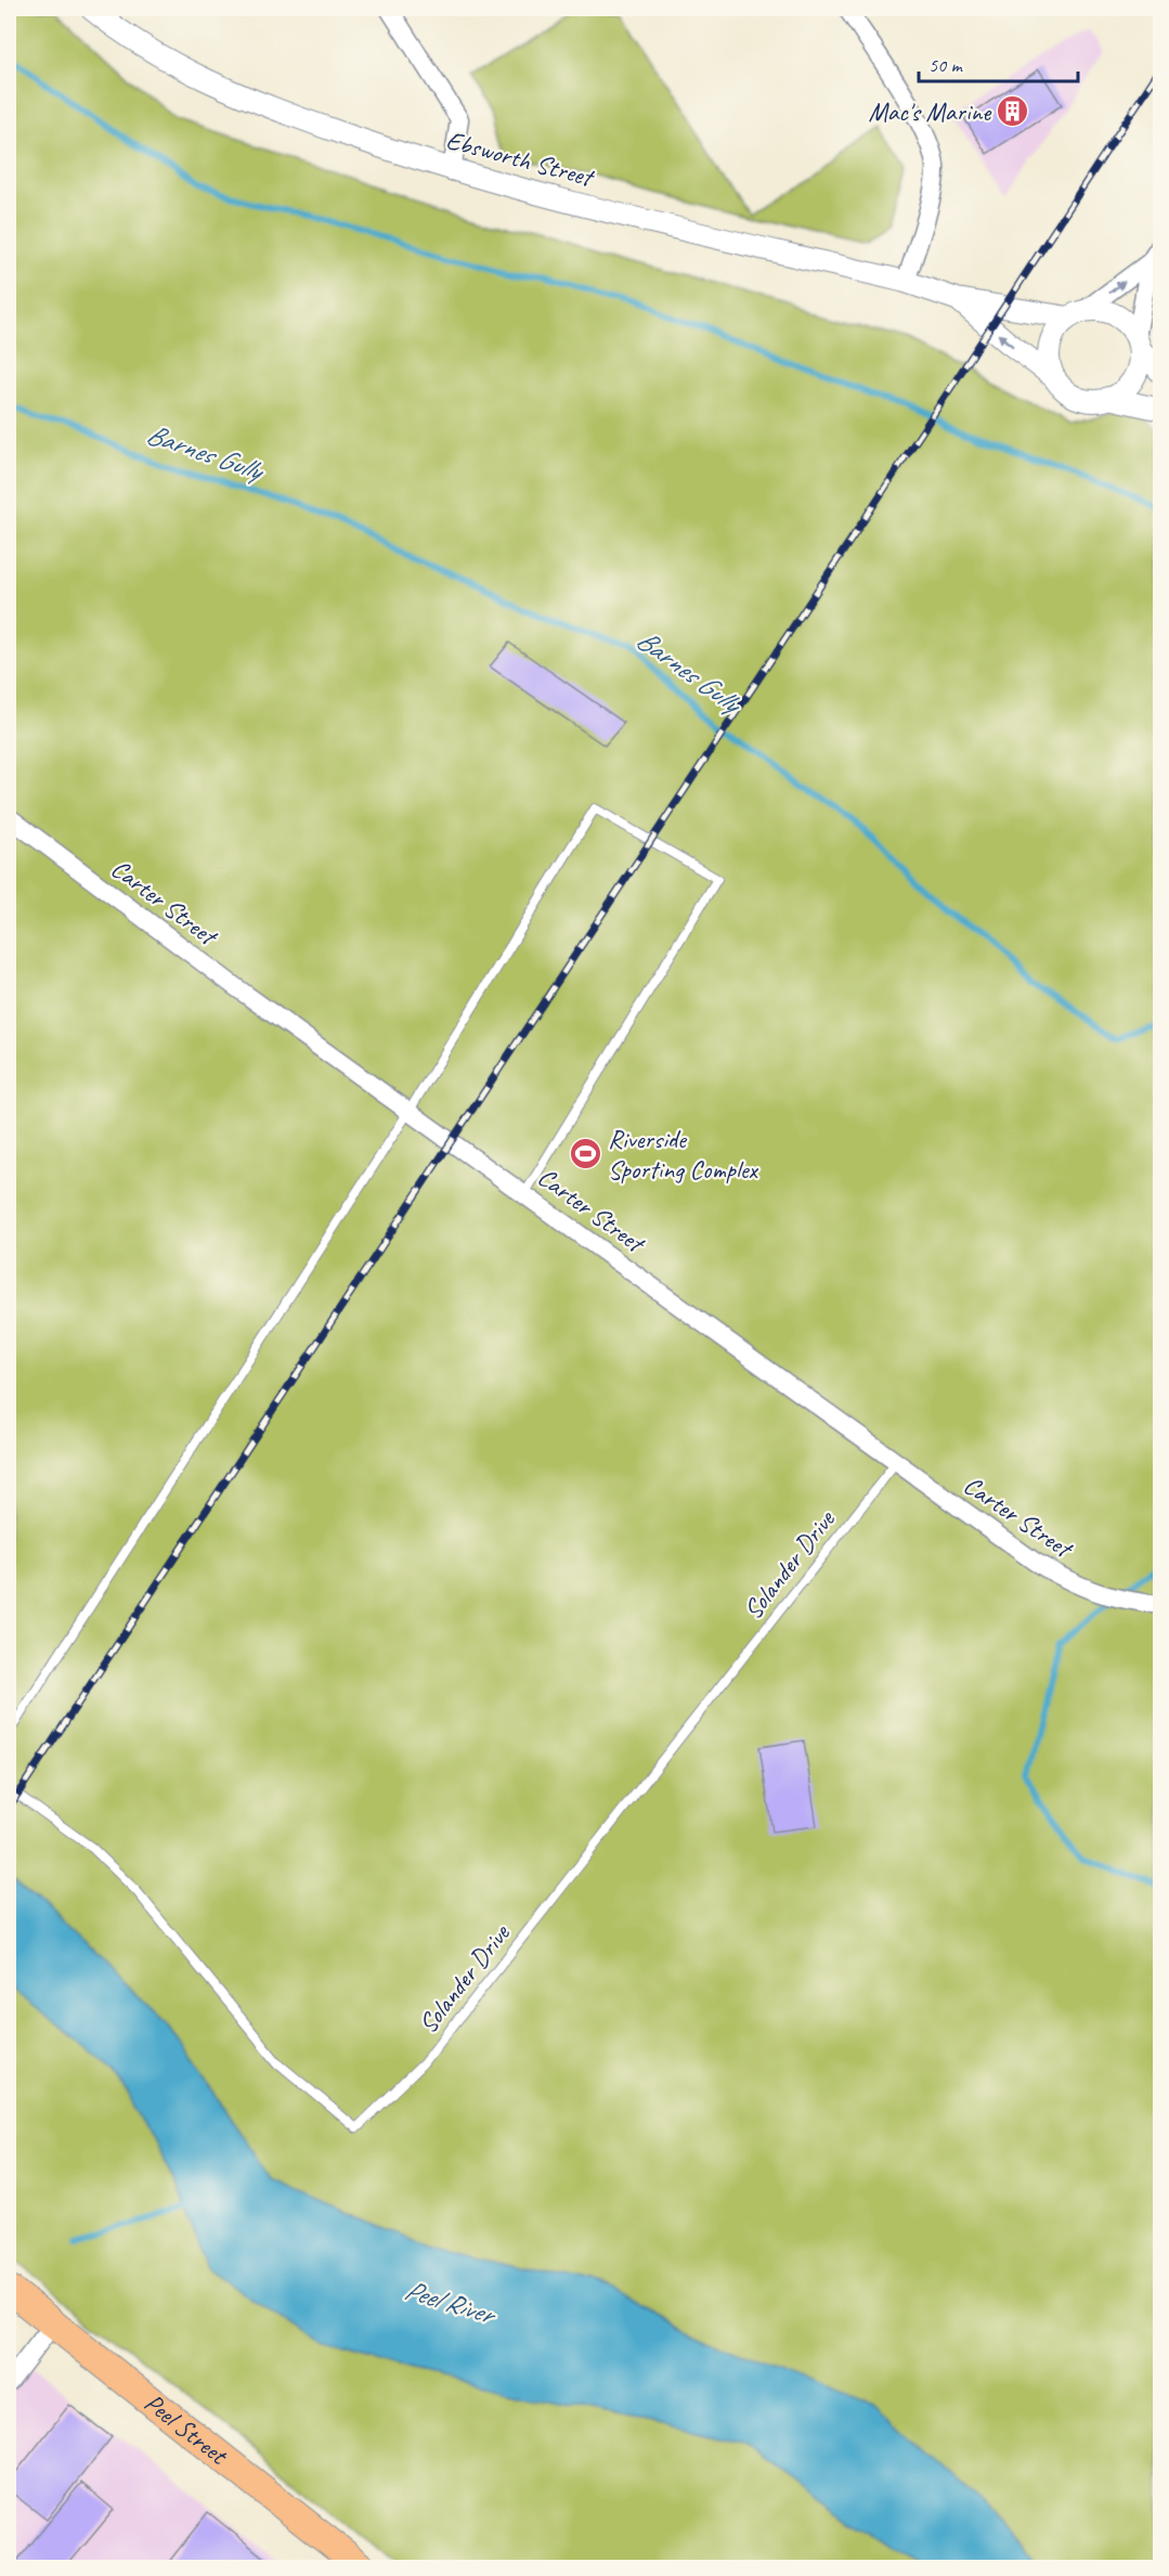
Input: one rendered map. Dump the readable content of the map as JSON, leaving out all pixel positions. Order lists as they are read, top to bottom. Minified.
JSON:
{"streets":{"main road":["Peel Street"],"street":["Ebsworth Street","Carter Street"],"lane":["Solander Drive"]},"crossings":[["Carter Street","Solander Drive"]],"water":["Barnes Gully","Peel River"],"places":{"building":["Mac's Marine"],"sports":["Riverside Sporting Complex"]},"scale_bar":"50 m"}
